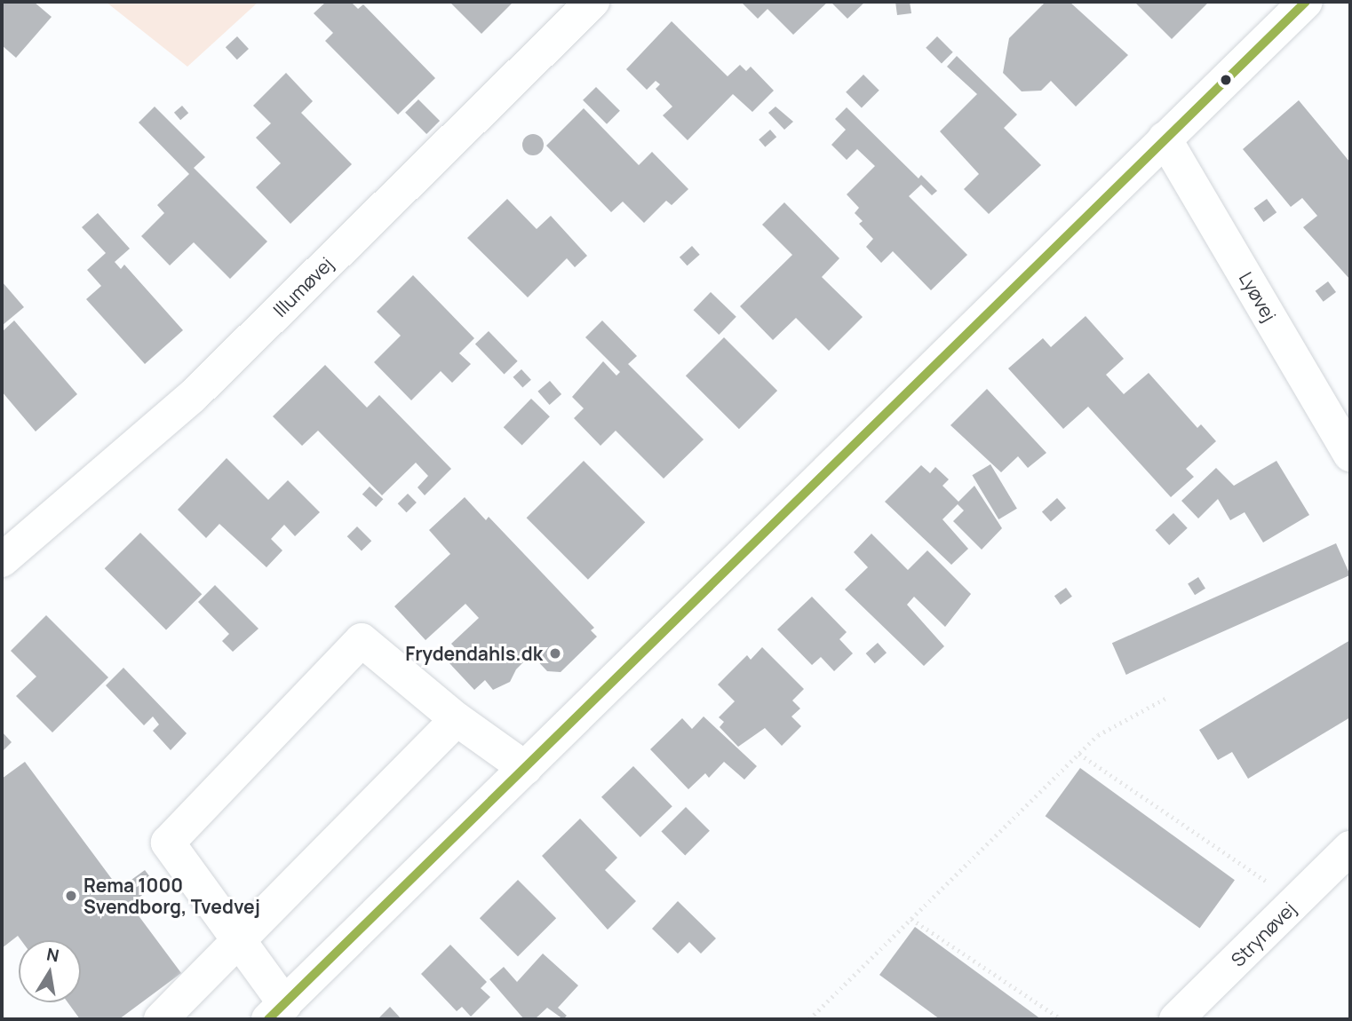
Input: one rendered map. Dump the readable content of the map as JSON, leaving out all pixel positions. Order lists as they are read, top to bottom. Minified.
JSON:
{"streets":{"street":["Illumøvej","Lyøvej","Strynøvej"]},"places":["Frydendahls.dk","Rema 1000 Svendborg, Tvedvej"],"north":"top"}
